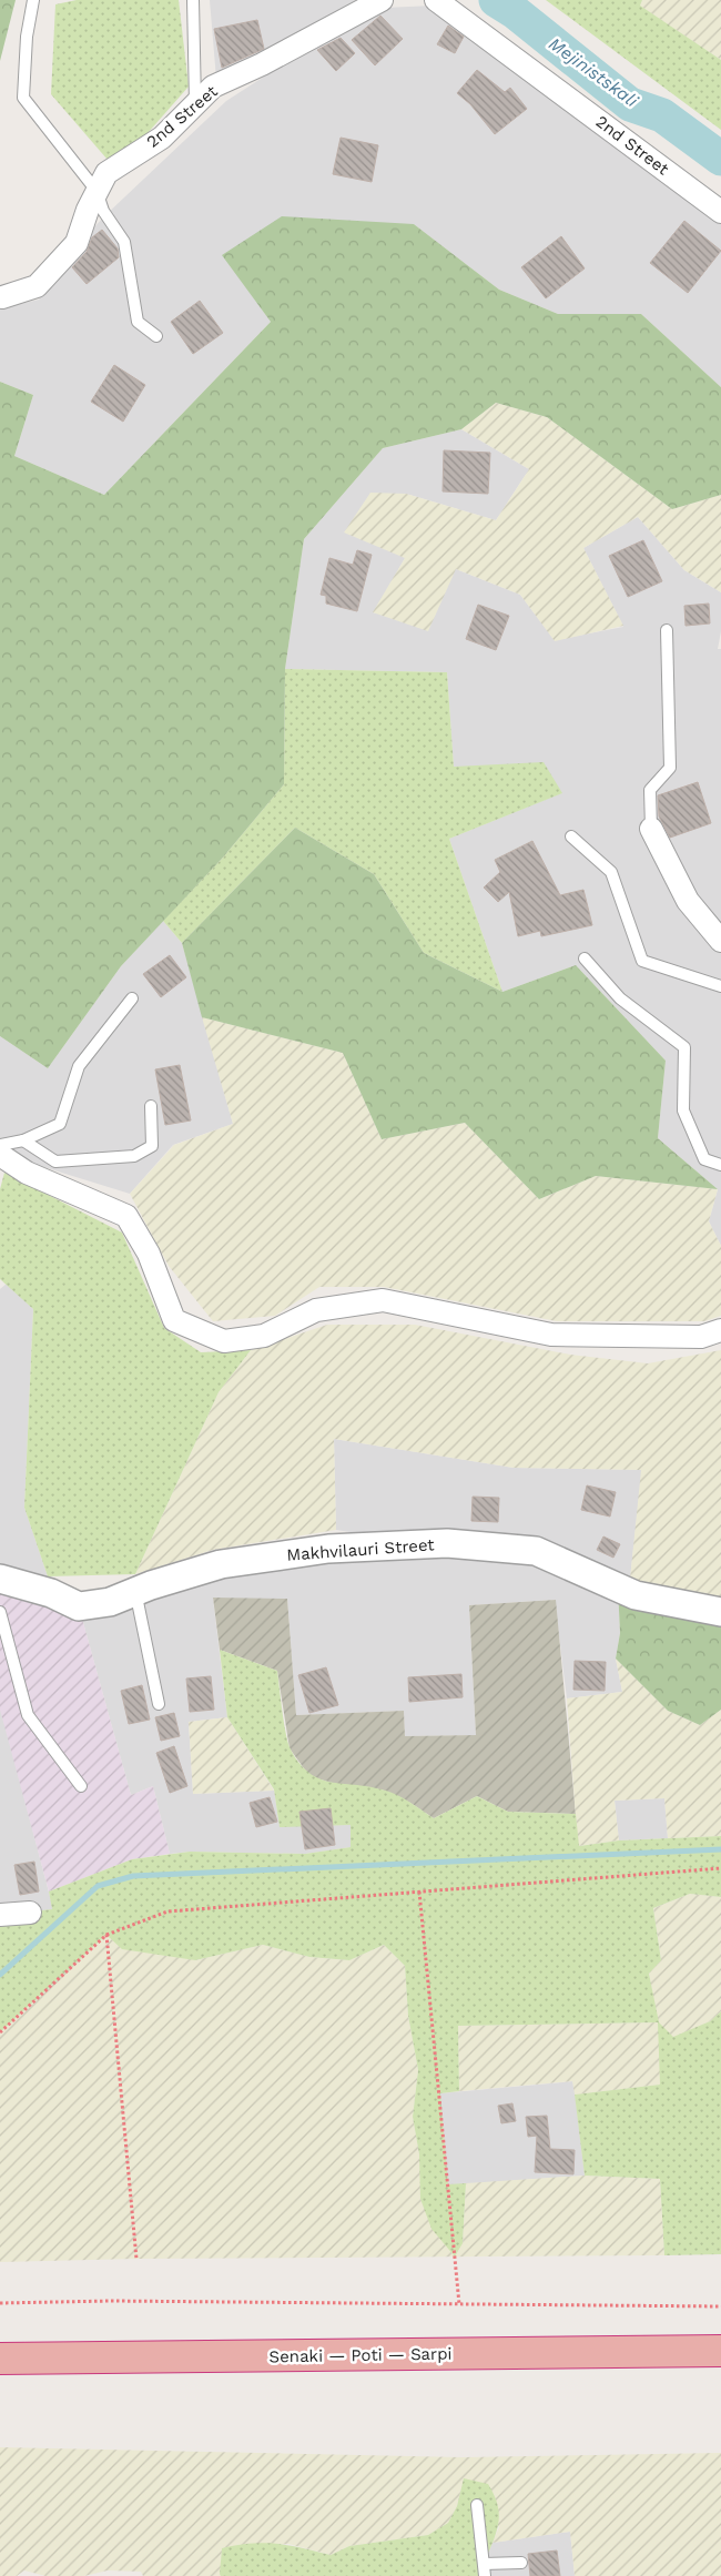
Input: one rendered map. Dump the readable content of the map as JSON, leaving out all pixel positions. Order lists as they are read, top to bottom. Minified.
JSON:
{"streets":{"highway":["Senaki — Poti — Sarpi"],"street":["2nd Street","Makhvilauri Street"]},"water":["Mejinistskali"]}
